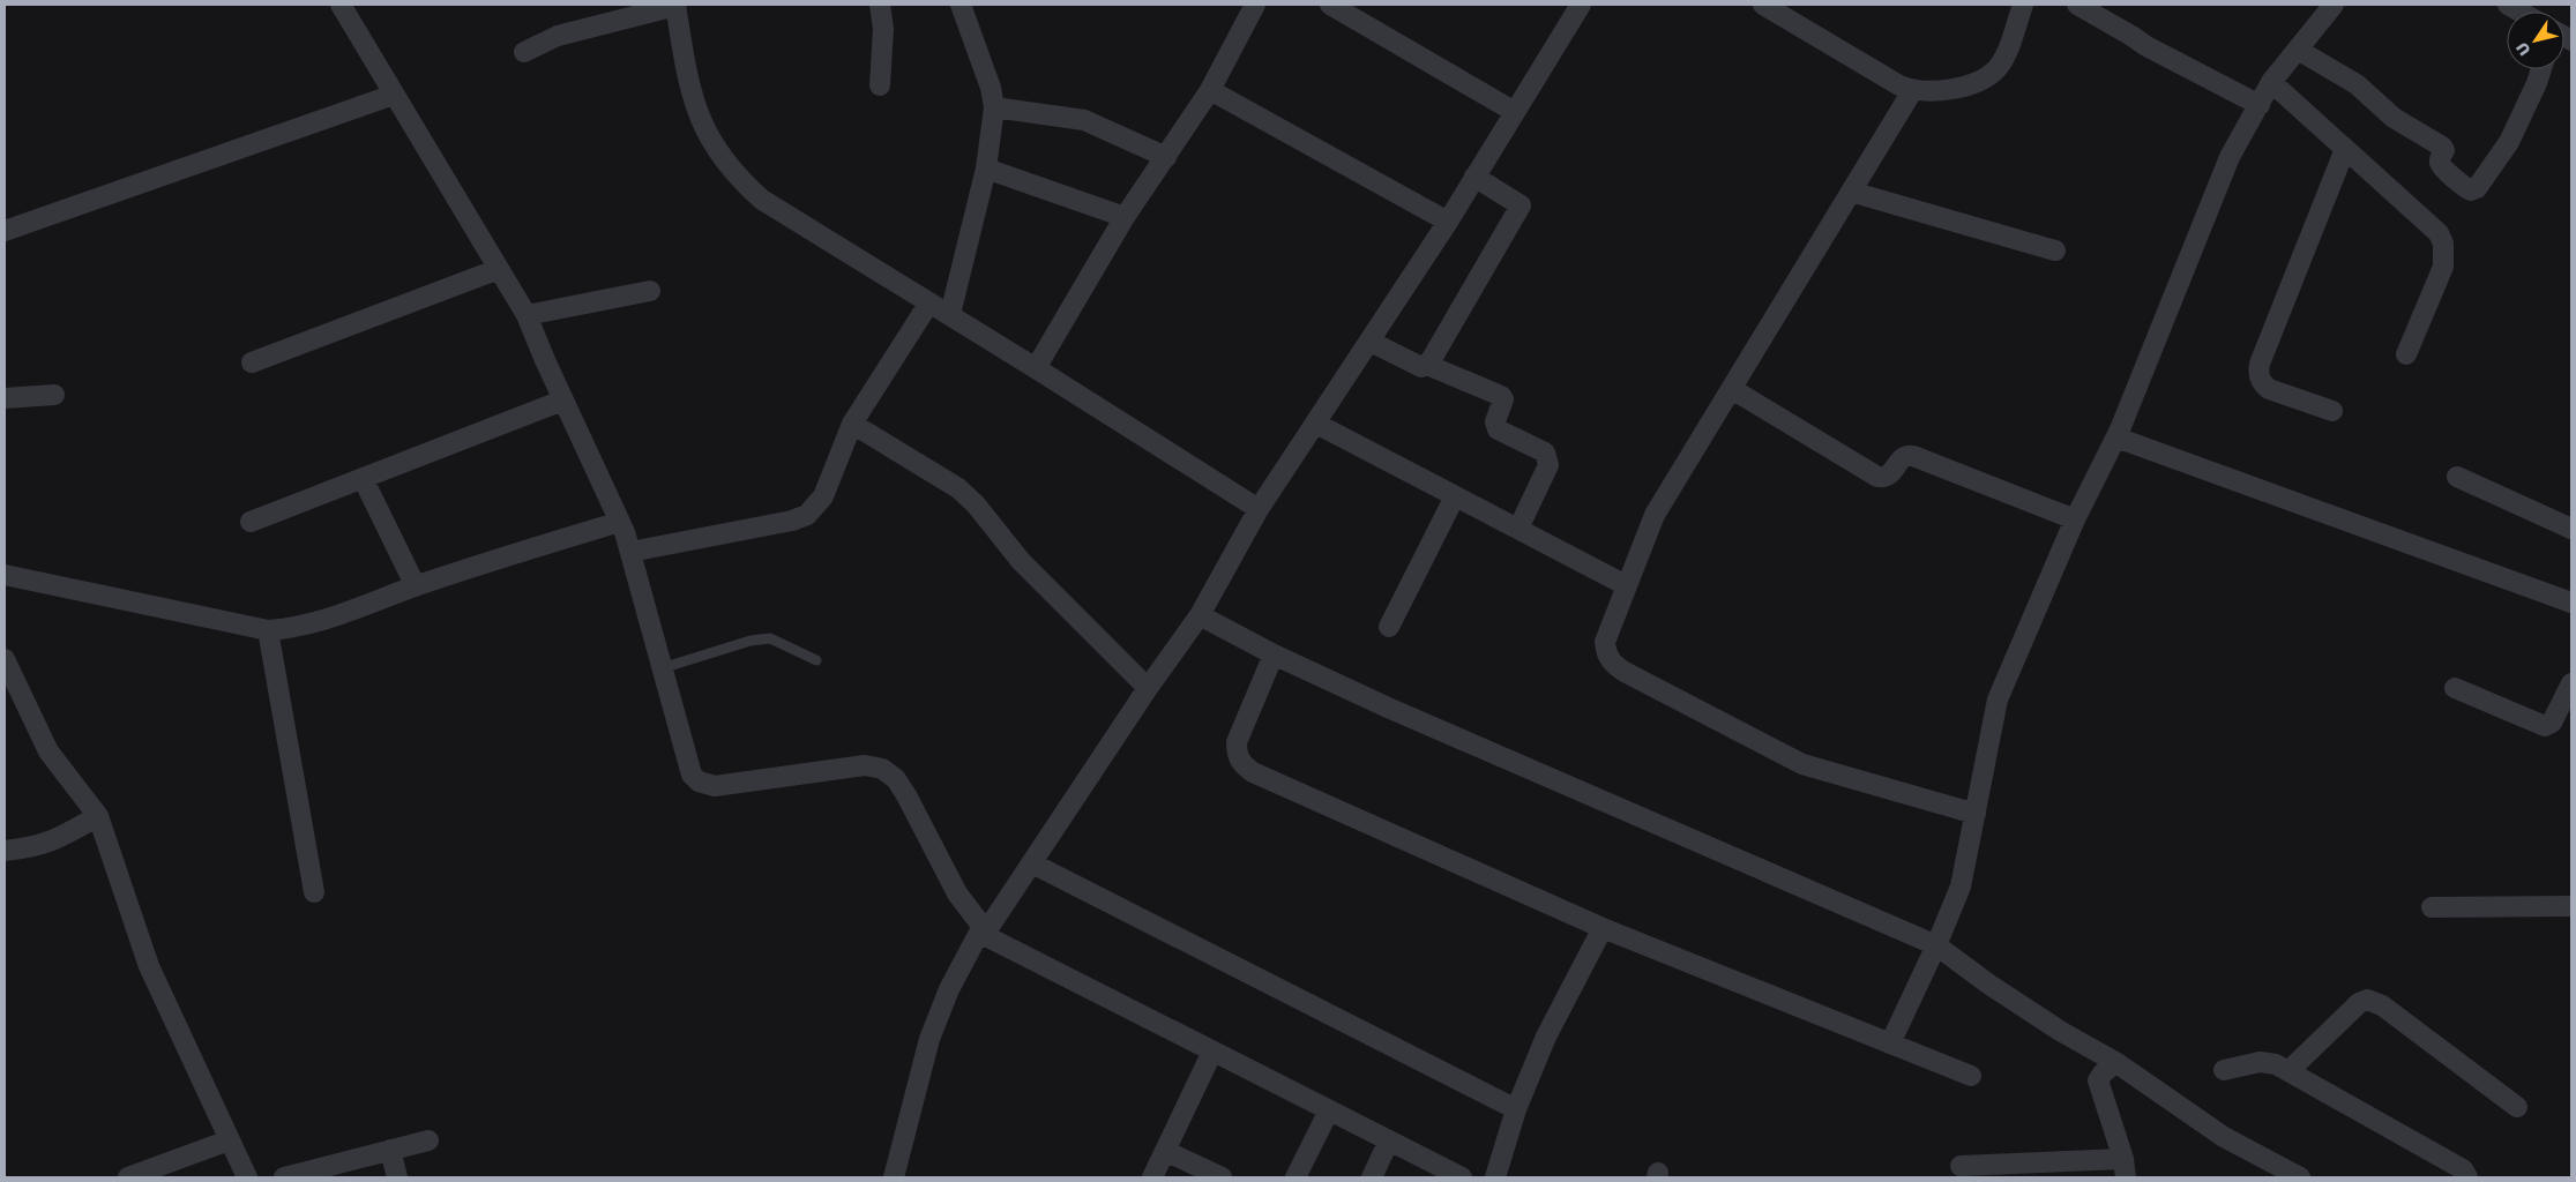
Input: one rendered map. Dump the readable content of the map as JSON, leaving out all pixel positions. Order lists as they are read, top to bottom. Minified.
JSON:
{"north":"bottom left"}
